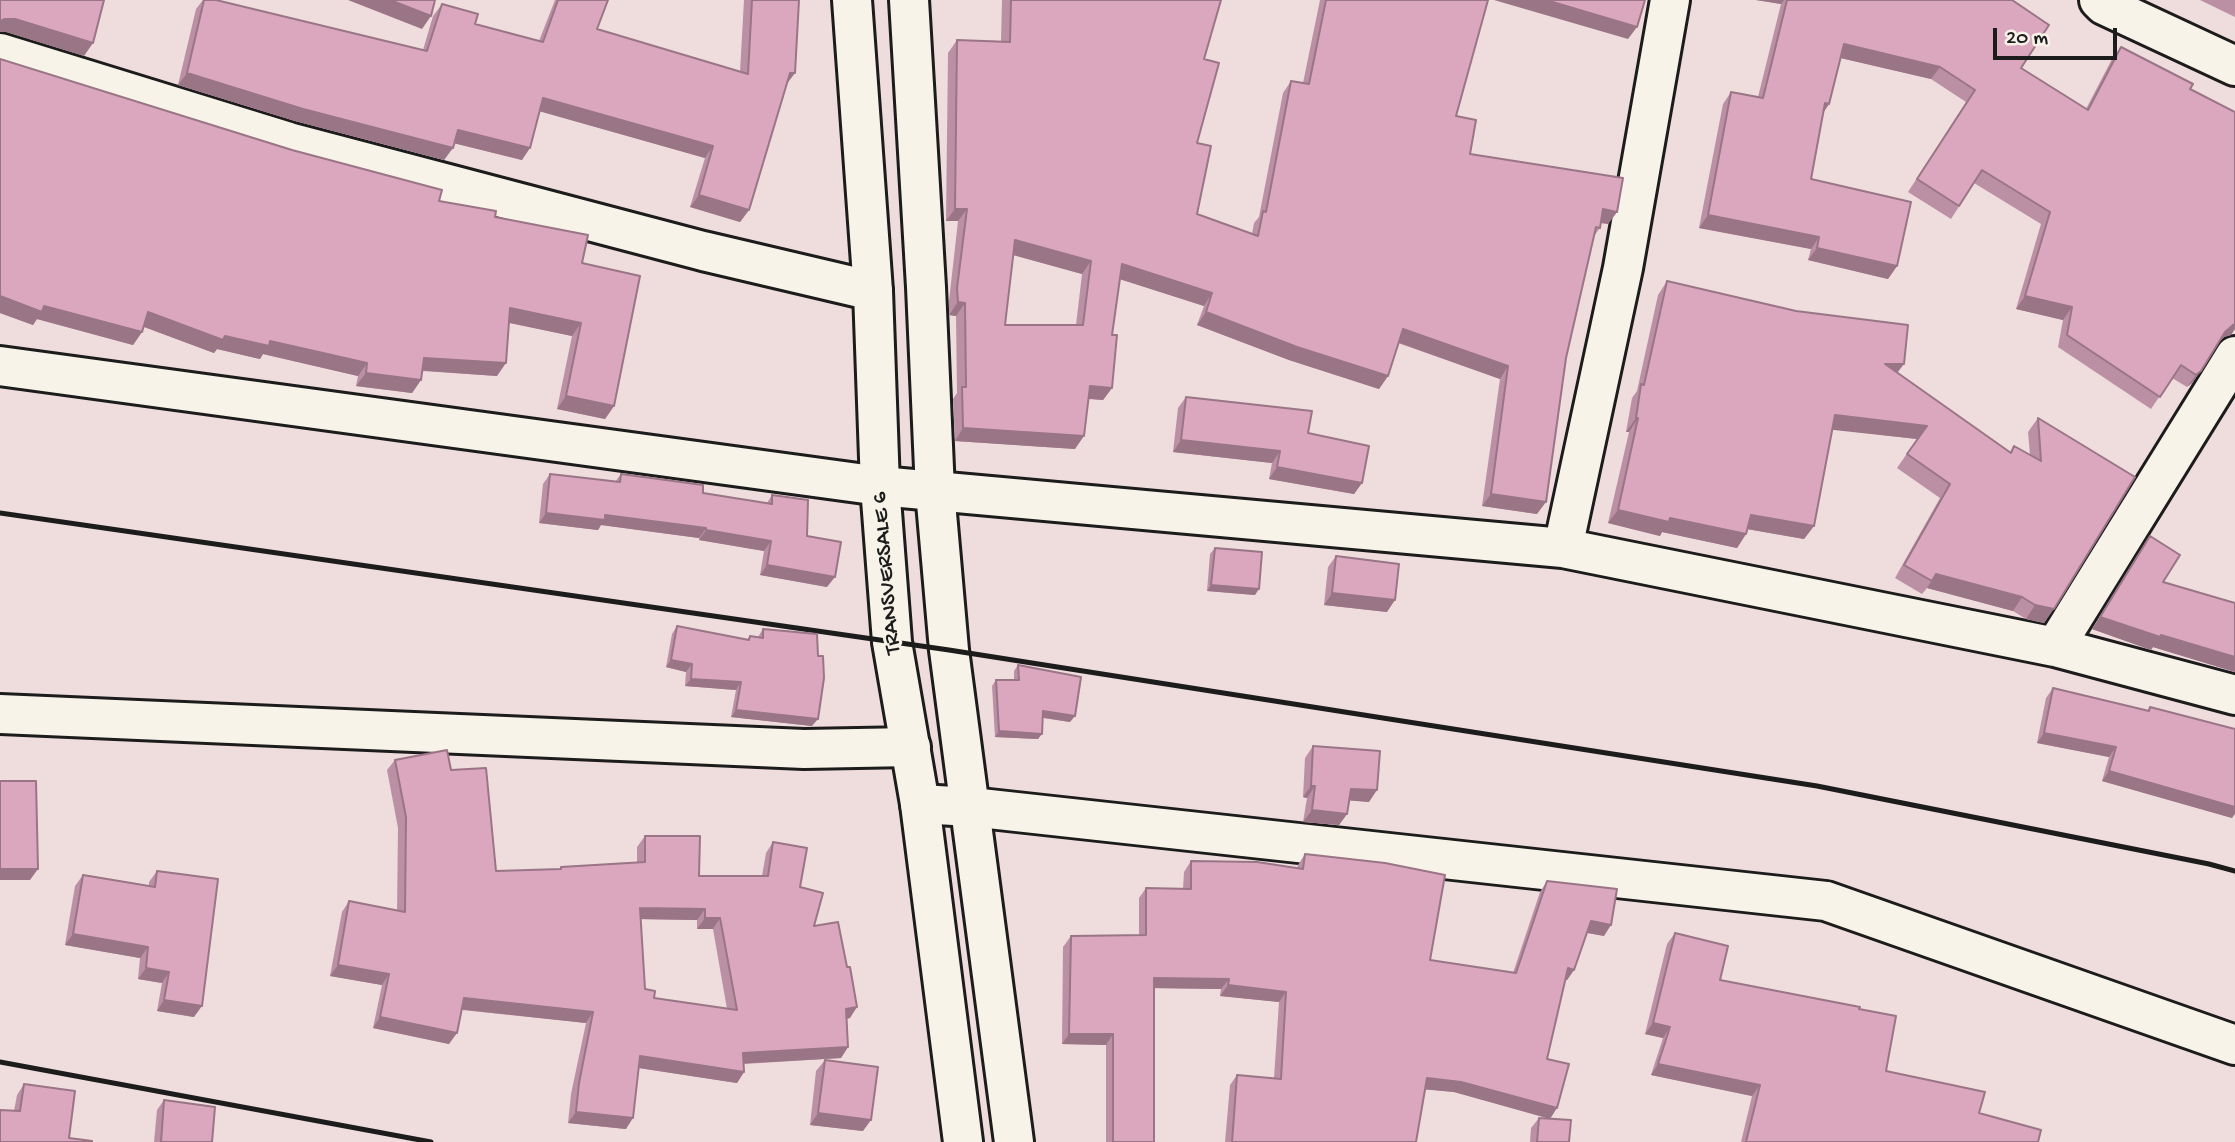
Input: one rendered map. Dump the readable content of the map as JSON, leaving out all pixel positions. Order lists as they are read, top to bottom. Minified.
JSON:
{"streets":{"street":["TRANSVERSALE 6"]},"scale_bar":"20 m"}
